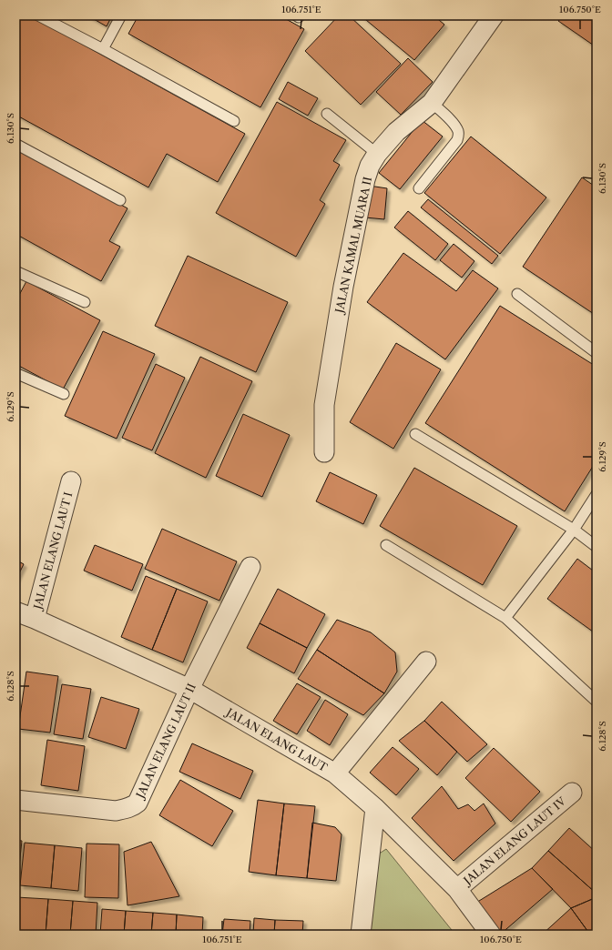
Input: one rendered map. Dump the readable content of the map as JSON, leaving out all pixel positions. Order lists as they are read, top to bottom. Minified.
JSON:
{"streets":{"street":["JALAN KAMAL MUARA II","JALAN ELANG LAUT I","JALAN ELANG LAUT","JALAN ELANG LAUT II","JALAN ELANG LAUT IV"]},"crossings":[["JALAN ELANG LAUT I","JALAN ELANG LAUT"],["JALAN ELANG LAUT","JALAN ELANG LAUT II"],["JALAN ELANG LAUT","JALAN ELANG LAUT IV"]],"coordinates":["106.751°E","106.750°E","6.130°S","6.129°S","6.128°S"]}
